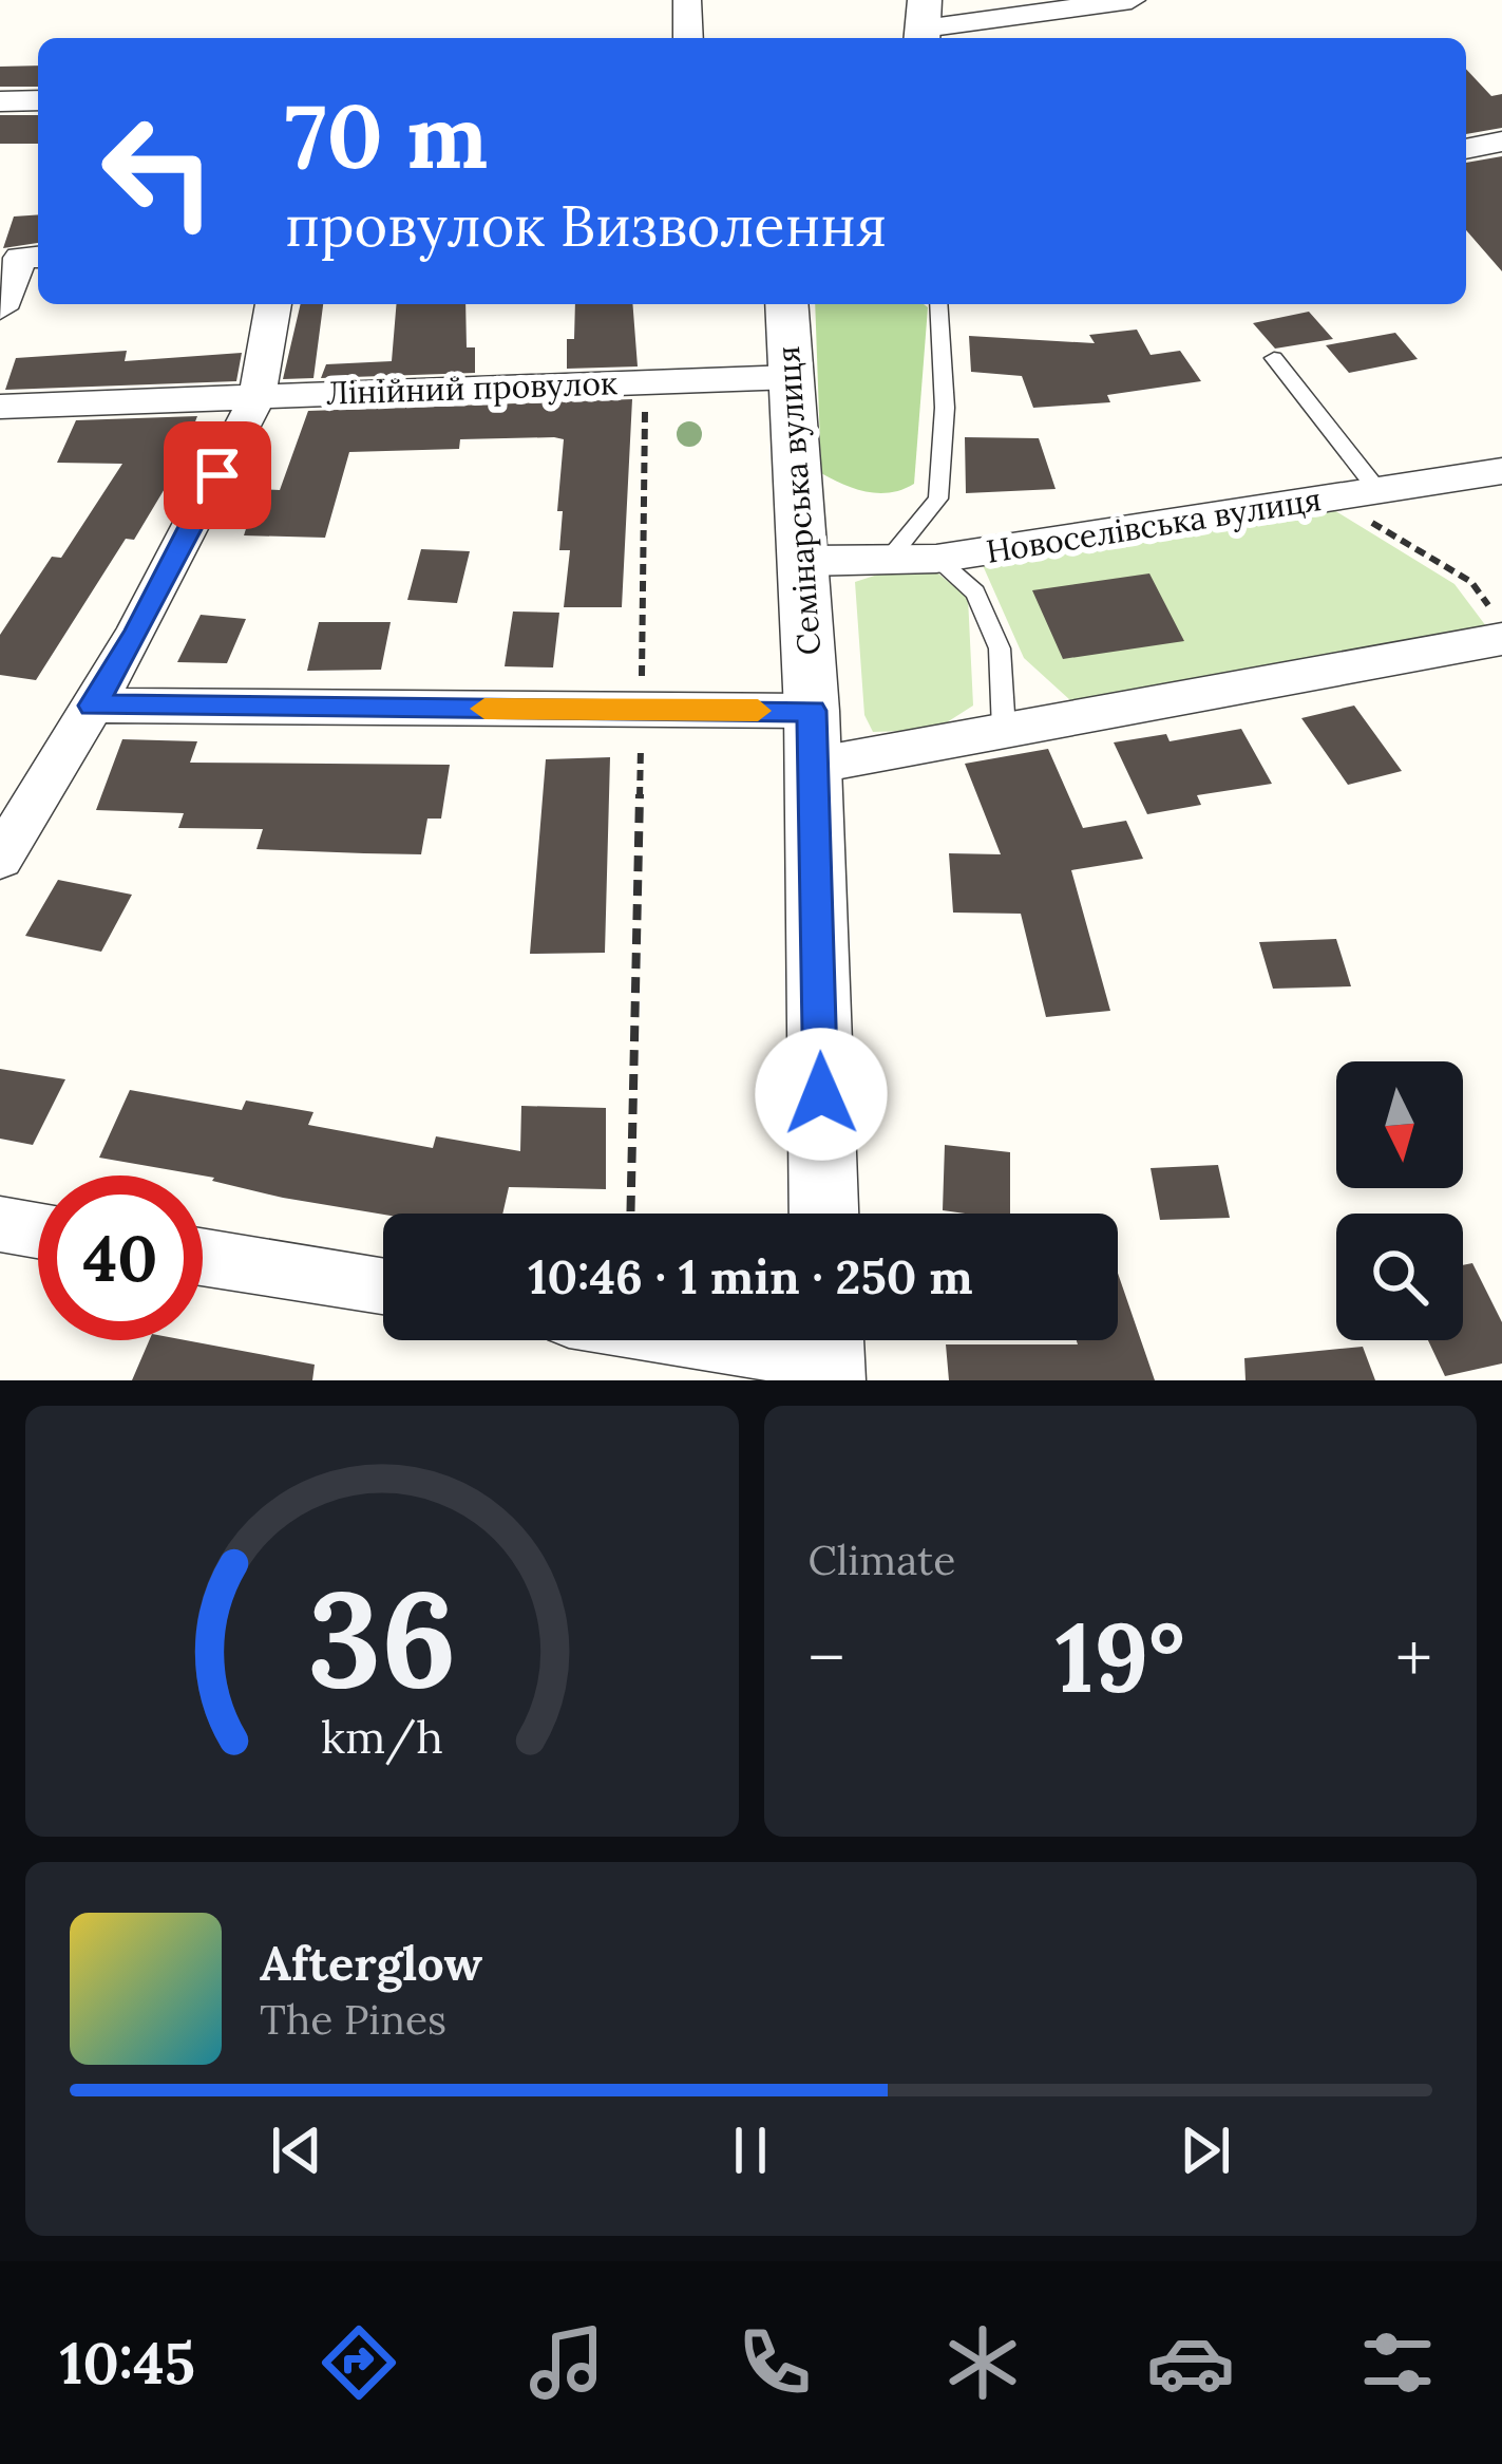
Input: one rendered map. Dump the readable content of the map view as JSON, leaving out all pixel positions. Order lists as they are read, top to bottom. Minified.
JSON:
{"streets":{"street":["Лінійний провулок","Семінарська вулиця","Новоселівська вулиця"]},"crossings":[["Лінійний провулок","Семінарська вулиця"],["Семінарська вулиця","Новоселівська вулиця"]],"north":"bottom","page":{"turn":["70 m","провулок Визволення"],"limit":"40","trip":"10:46 · 1 min · 250 m","tile":"Climate","heat":["−","19°","+"],"song":["Afterglow","The Pines"],"tabs":"10:45","gauge":["36","km/h"]}}
